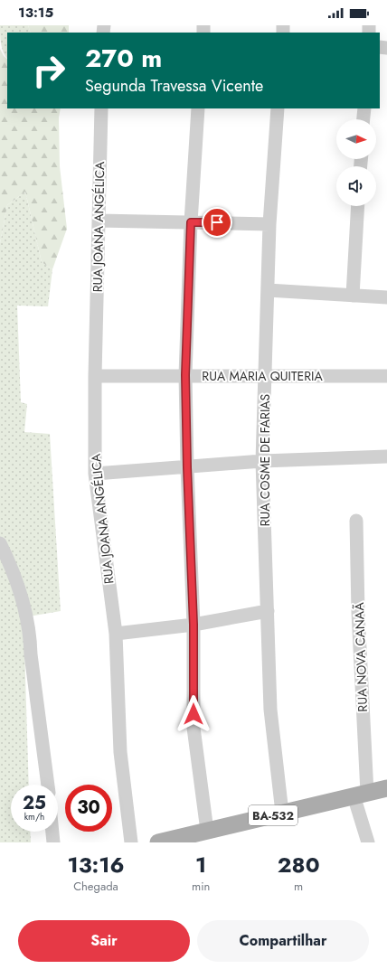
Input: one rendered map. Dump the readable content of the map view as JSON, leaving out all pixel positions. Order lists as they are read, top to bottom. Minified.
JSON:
{"streets":{"main road":["BA-532"],"street":["RUA JOANA ANGÉLICA","RUA MARIA QUITERIA","RUA COSME DE FARIAS","RUA NOVA CANAÃ"]},"crossings":[["RUA JOANA ANGÉLICA","RUA MARIA QUITERIA"],["RUA MARIA QUITERIA","RUA COSME DE FARIAS"],["RUA COSME DE FARIAS","BA-532"],["RUA NOVA CANAÃ","BA-532"]],"north":"right","page":{"status":"13:15","turn":["270 m","Segunda Travessa Vicente"],"speed":"25 km/h","limit":"30","eta":["13:16","Chegada","1","min","280","m"],"buttons":["Sair","Compartilhar"]}}
